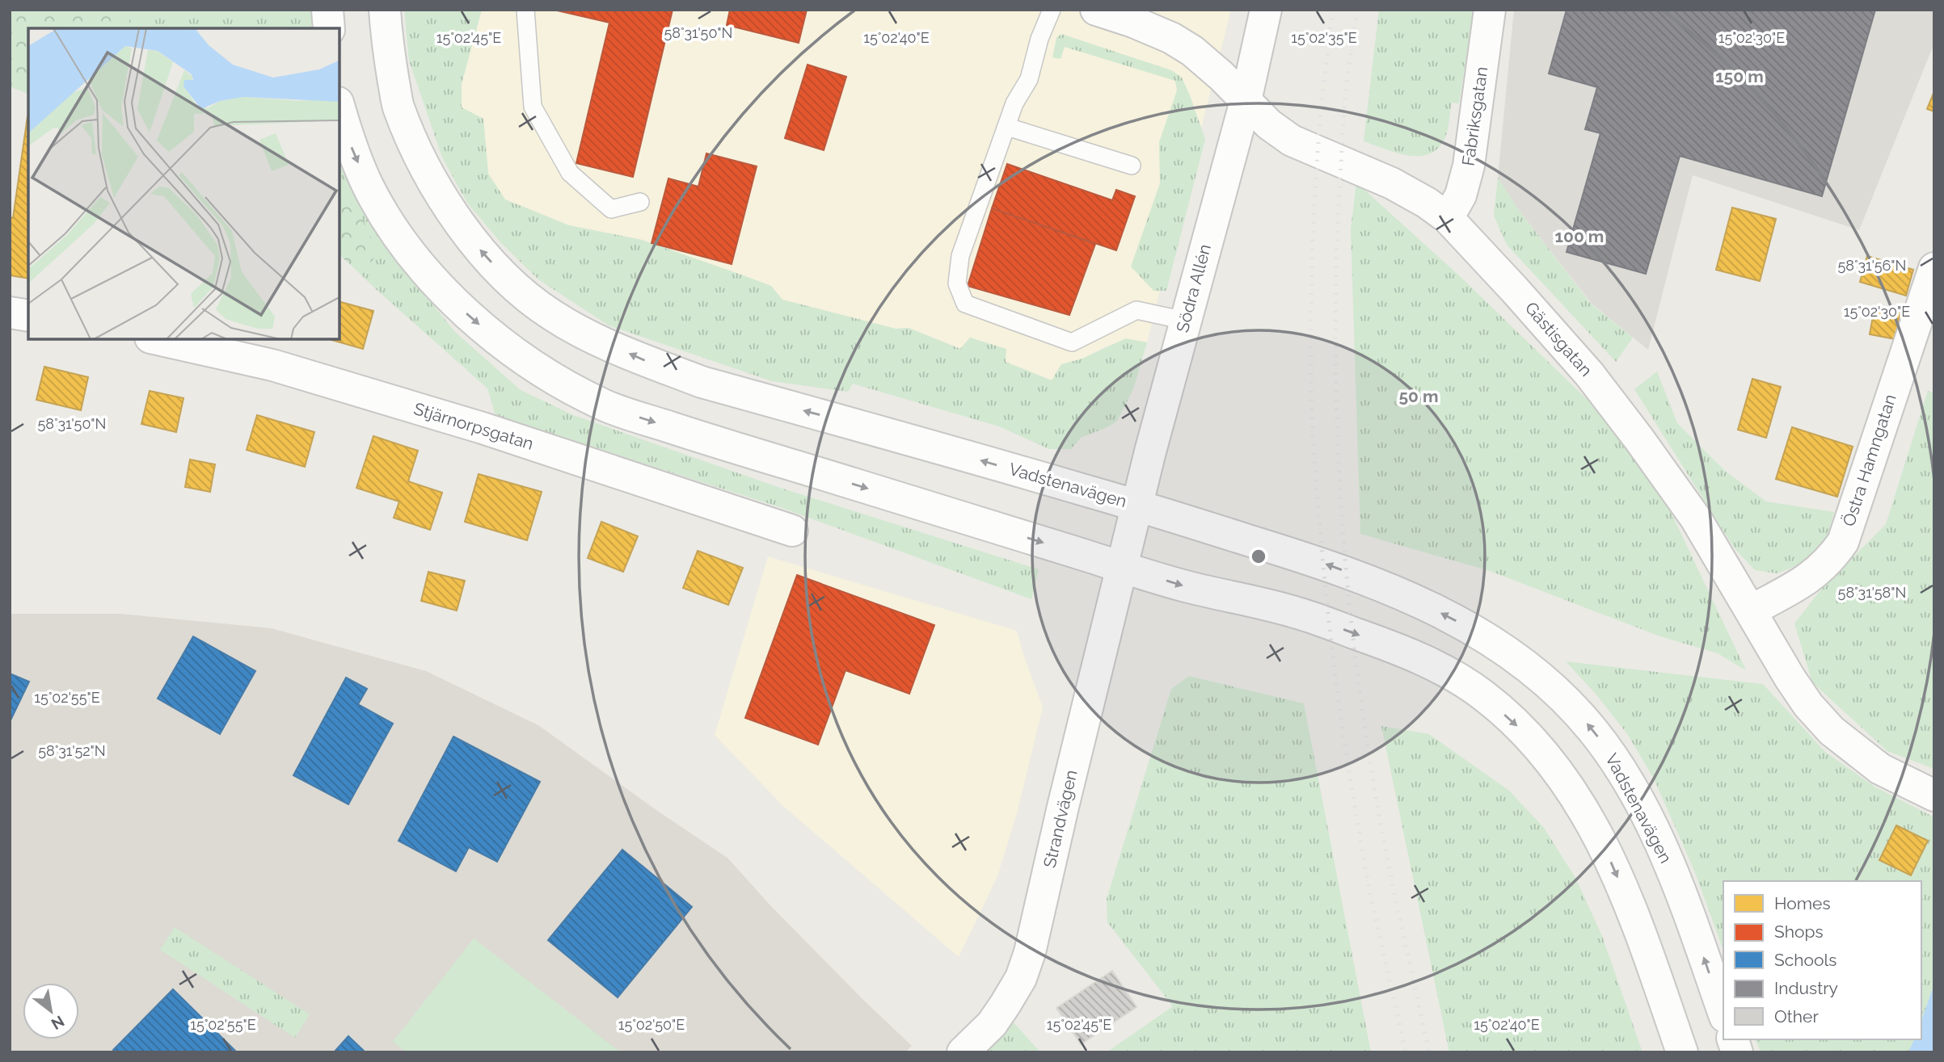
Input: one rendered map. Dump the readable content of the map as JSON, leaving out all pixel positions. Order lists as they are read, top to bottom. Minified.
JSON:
{"streets":{"main road":["Fabriksgatan","Södra Allén","Gästisgatan","Stjärnorpsgatan","Östra Hamngatan","Vadstenavägen","Strandvägen"]},"crossings":[["Fabriksgatan","Gästisgatan"],["Södra Allén","Gästisgatan"],["Södra Allén","Vadstenavägen"],["Södra Allén","Strandvägen"],["Gästisgatan","Östra Hamngatan"]],"legend":["Homes","Shops","Schools","Industry","Other"],"north":"bottom right","coordinates":["58°31'50\"N","15°02'45\"E","15°02'40\"E","15°02'35\"E","15°02'30\"E","58°31'56\"N","58°31'58\"N","15°02'55\"E","58°31'52\"N","15°02'50\"E"],"rings":["150 m","100 m","50 m"]}
